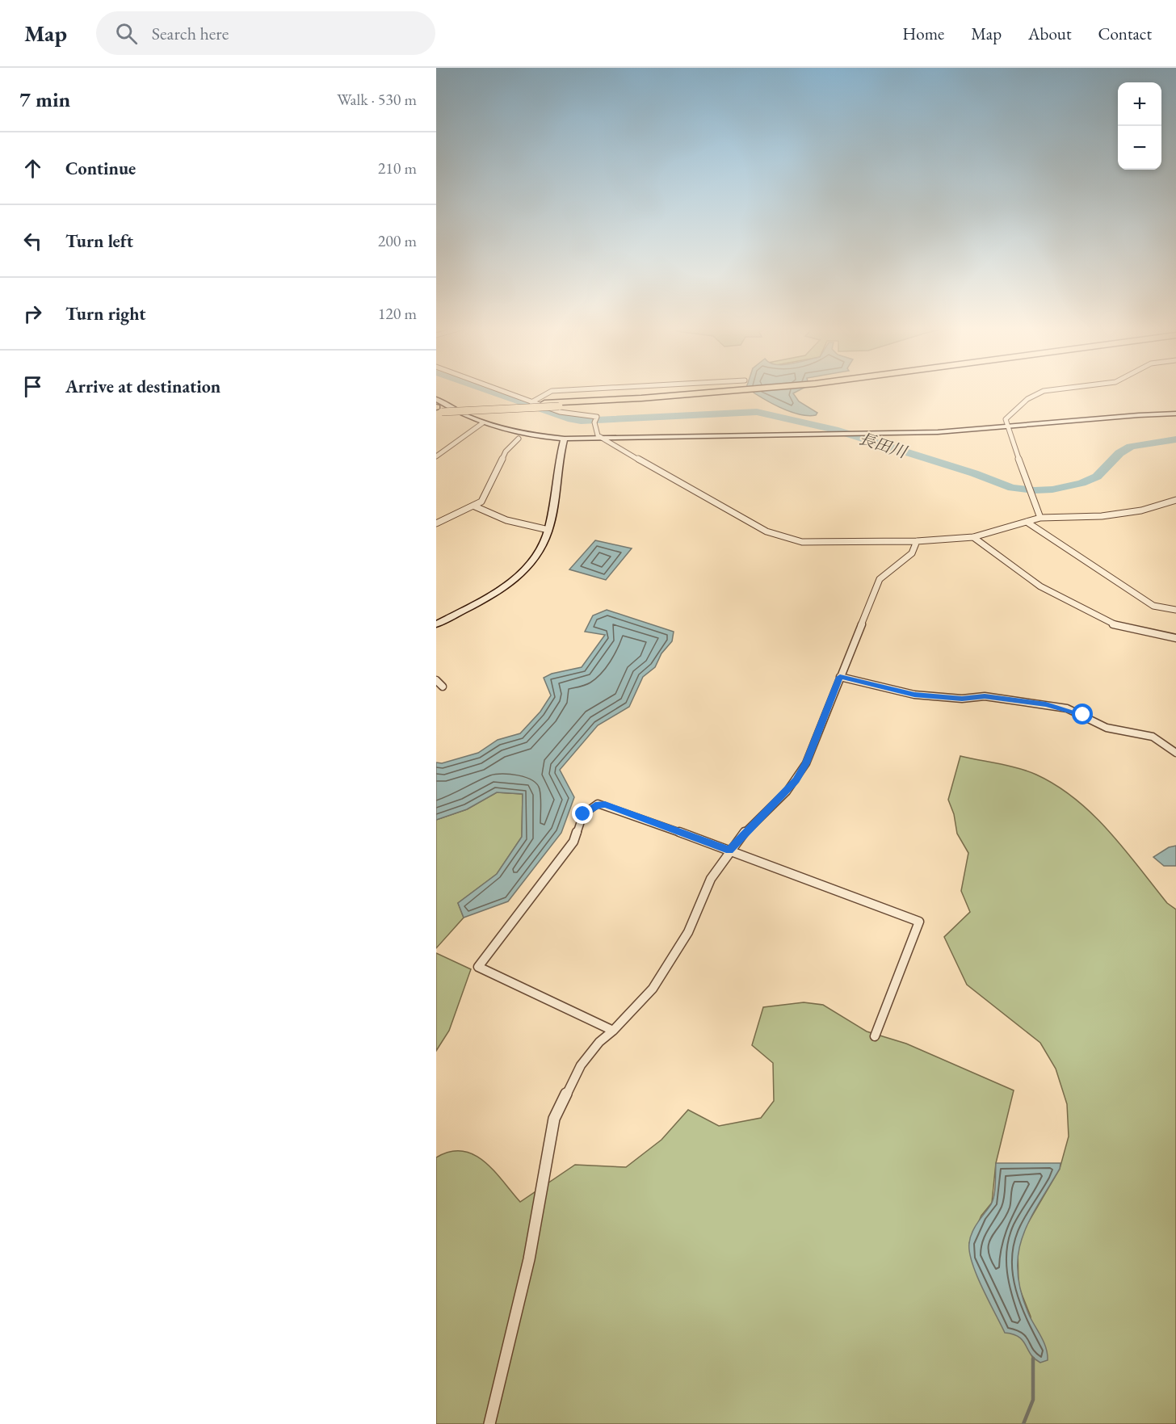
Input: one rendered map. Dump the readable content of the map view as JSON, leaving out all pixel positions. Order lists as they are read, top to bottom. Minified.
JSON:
{"water":["長田川"],"page":{"header":"Map","search":"Search here","nav":["Home","Map","About","Contact"],"heading":["7 min","Walk · 530 m"],"map_buttons":["+","−"],"list":[["Continue","210 m"],["Turn left","200 m"],["Turn right","120 m"],"Arrive at destination"]}}
